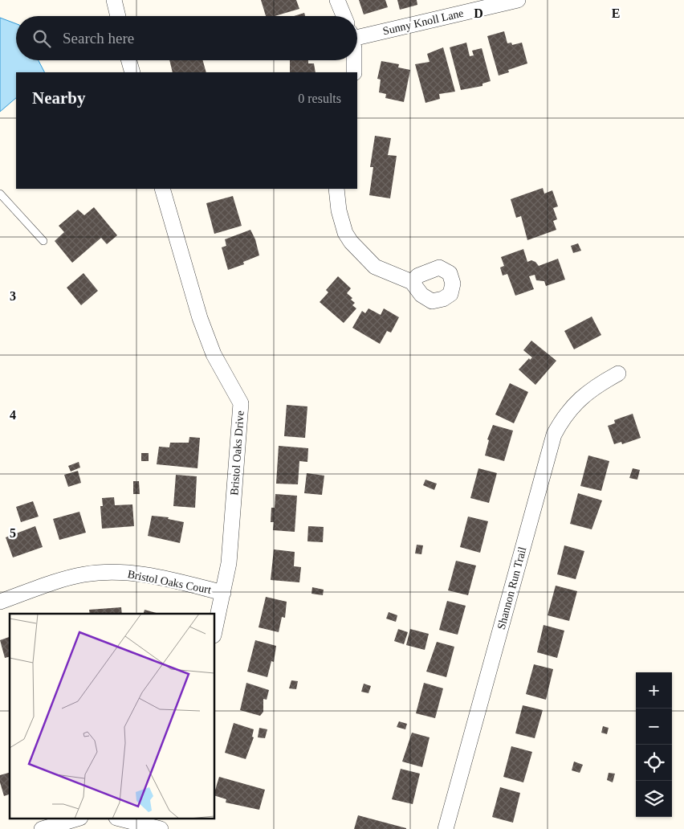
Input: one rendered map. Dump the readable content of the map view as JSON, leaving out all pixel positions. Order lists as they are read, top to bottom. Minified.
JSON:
{"streets":{"street":["Sunny Knoll Lane","Bristol Oaks Drive","Bristol Oaks Court","Shannon Run Trail"]},"crossings":[["Bristol Oaks Drive","Bristol Oaks Court"]],"page":{"search":"Search here","heading":["Nearby","0 results"],"map_buttons":["+","−"]},"grid":{"columns":["D","E"],"rows":["3","4","5"]}}
